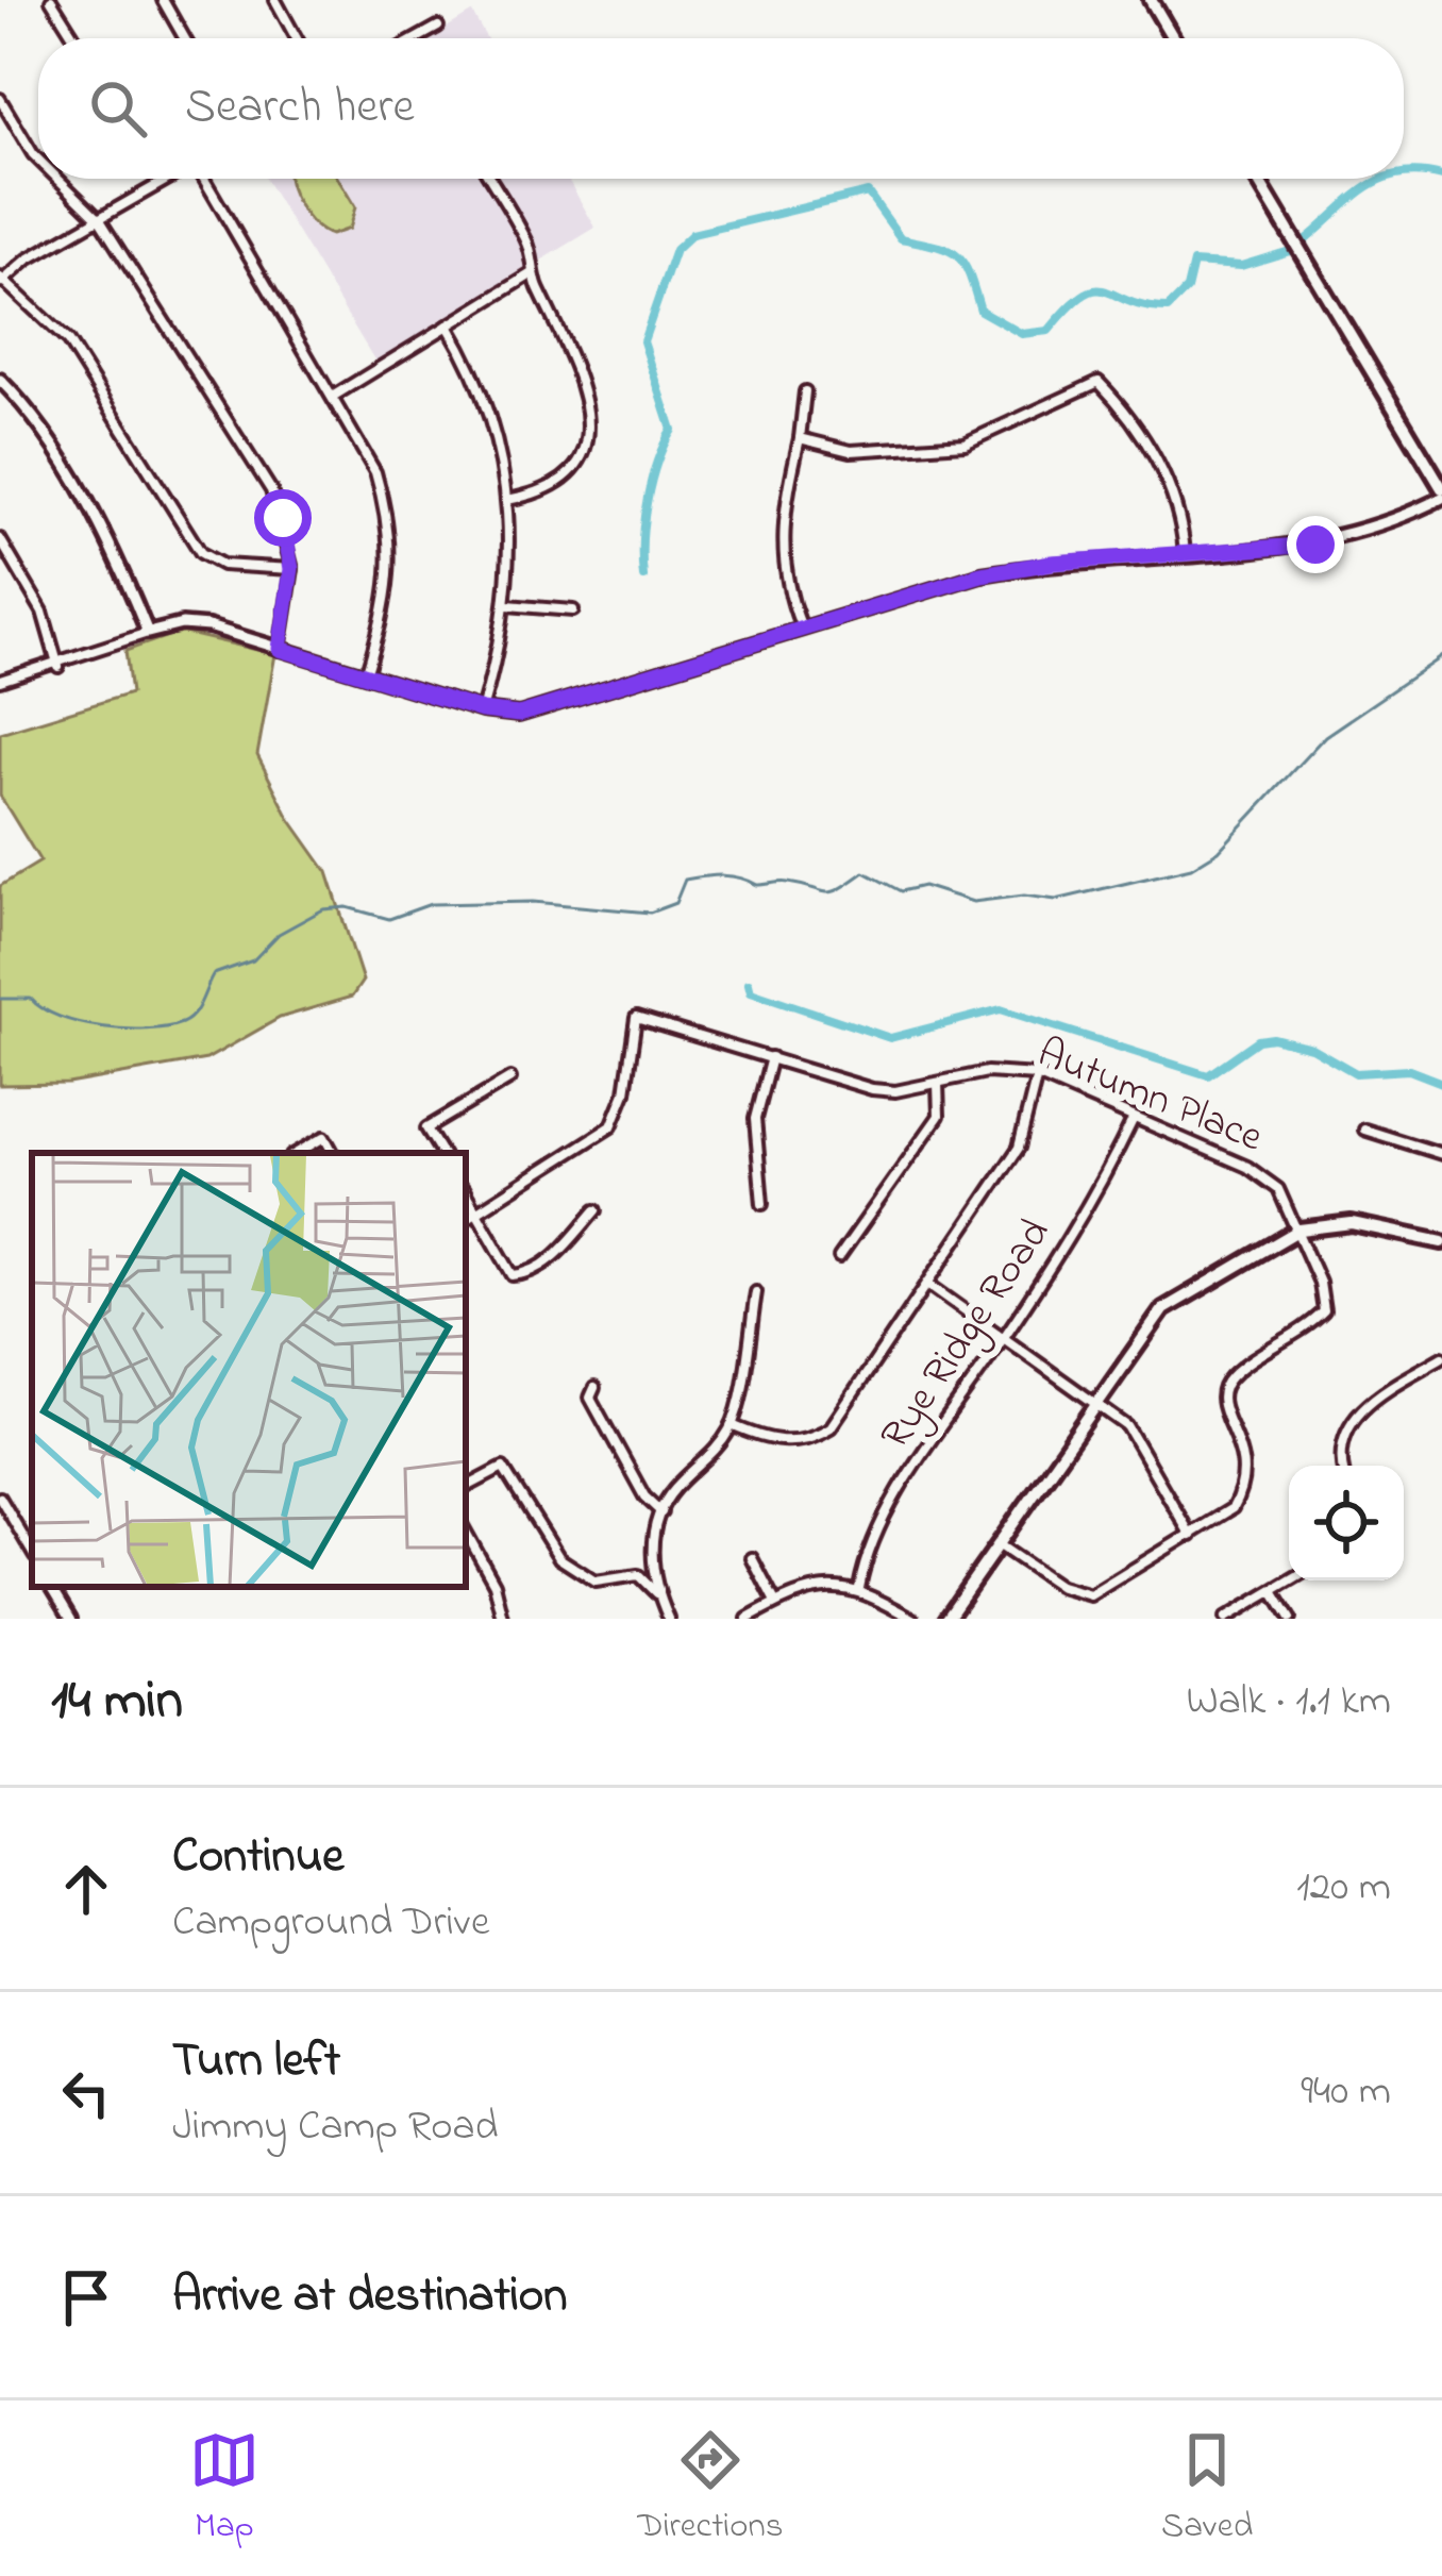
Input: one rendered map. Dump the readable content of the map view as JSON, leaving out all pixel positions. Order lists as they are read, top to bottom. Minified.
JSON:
{"streets":{"street":["Autumn Place","Rye Ridge Road"]},"crossings":[["Autumn Place","Rye Ridge Road"]],"page":{"search":"Search here","heading":["14 min","Walk · 1.1 km"],"list":[["Continue","Campground Drive","120 m"],["Turn left","Jimmy Camp Road","940 m"],"Arrive at destination"],"nav":["Map","Directions","Saved"]}}
